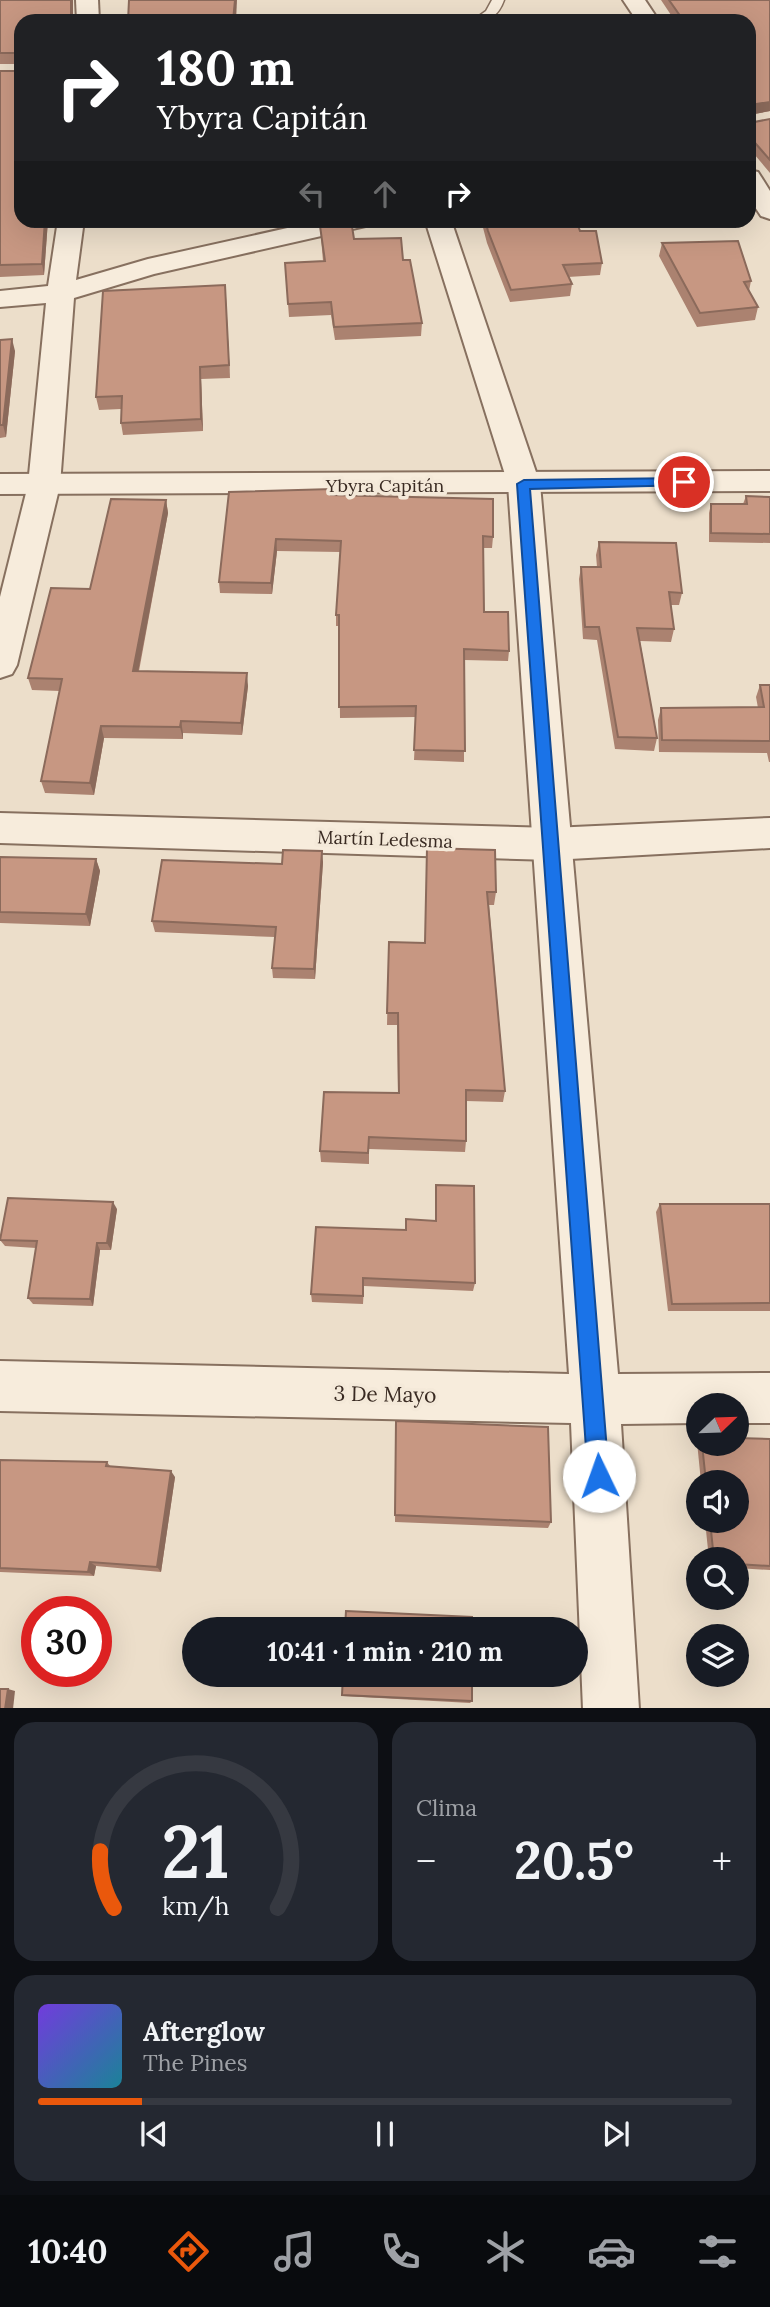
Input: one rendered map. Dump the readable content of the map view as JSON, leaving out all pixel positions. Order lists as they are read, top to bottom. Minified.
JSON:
{"streets":{"street":["Ybyra Capitán","Martín Ledesma","3 De Mayo"]},"north":"top right","page":{"turn":["180 m","Ybyra Capitán"],"limit":"30","trip":"10:41 · 1 min · 210 m","tile":"Clima","heat":["−","20.5°","+"],"song":["Afterglow","The Pines"],"tabs":"10:40","gauge":["21","km/h"]}}
